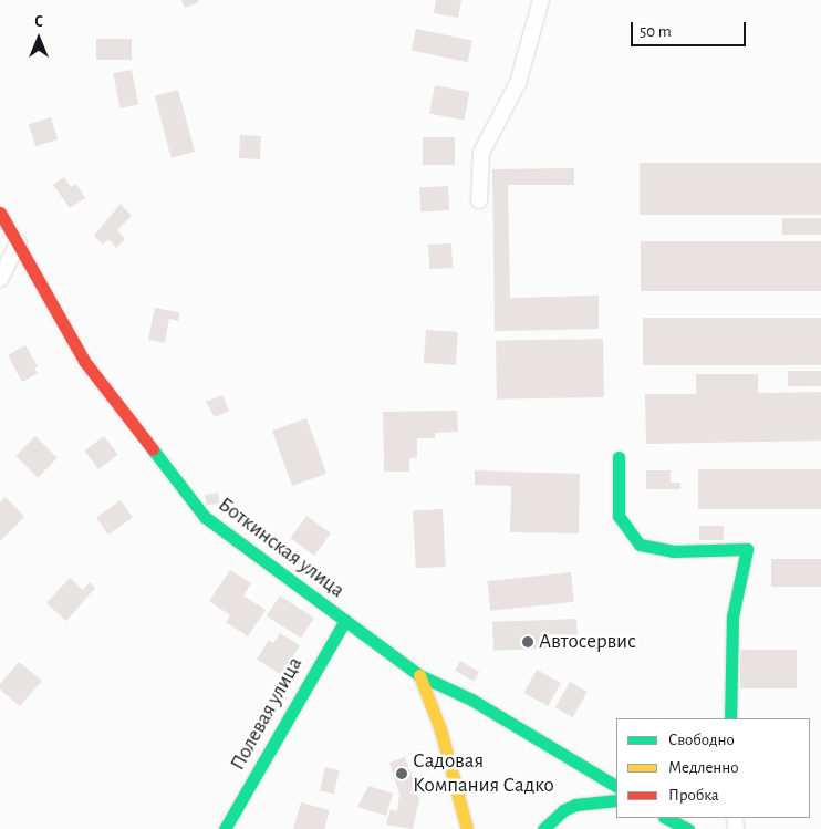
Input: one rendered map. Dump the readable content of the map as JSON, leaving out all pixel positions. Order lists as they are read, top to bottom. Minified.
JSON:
{"streets":{"street":["Боткинская улица","Полевая улица"]},"crossings":[["Боткинская улица","Полевая улица"]],"places":["Автосервис","Садовая Компания Садко"],"legend":["Свободно","Медленно","Пробка"],"scale_bar":"50 m","north":"top"}
